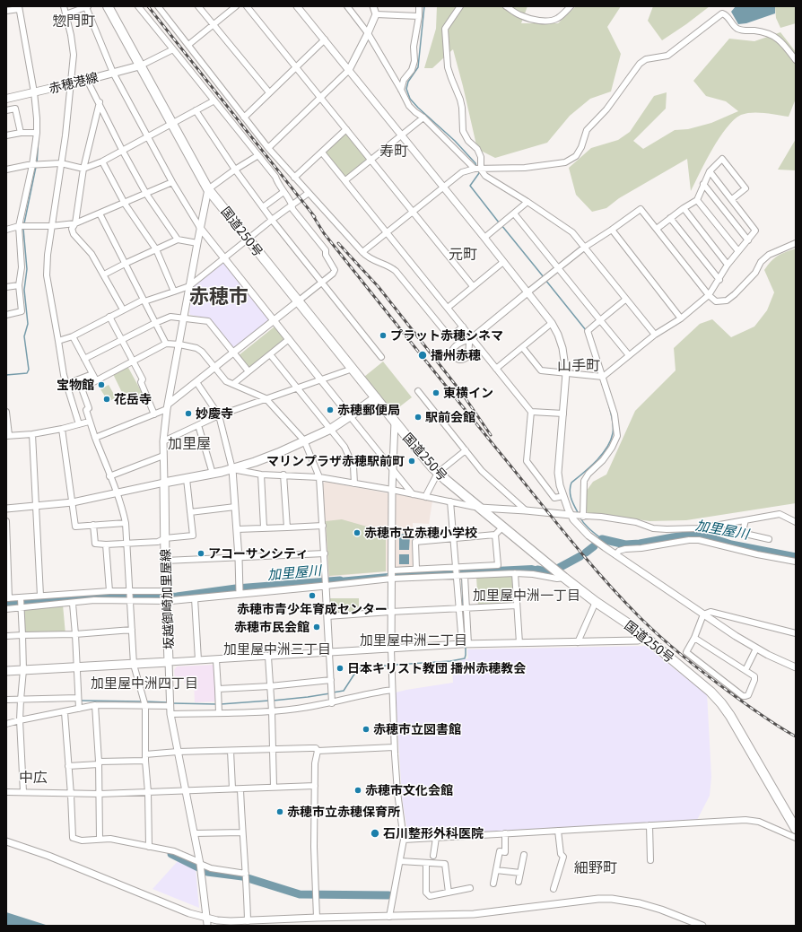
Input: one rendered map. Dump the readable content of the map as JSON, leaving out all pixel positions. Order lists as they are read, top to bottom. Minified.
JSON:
{"streets":{"highway":["国道250号"],"main road":["赤穂港線","坂越御崎加里屋線"]},"crossings":[["赤穂港線","国道250号"]],"districts":["惣門町","寿町","元町","赤穂市","山手町","加里屋","加里屋中洲一丁目","加里屋中洲二丁目","加里屋中洲三丁目","加里屋中洲四丁目","中広","細野町"],"water":["加里屋川"],"places":["プラット赤穂シネマ","播州赤穂","宝物館","東横イン","花岳寺","赤穂郵便局","妙慶寺","駅前会館","マリンプラザ赤穂駅前町","赤穂市立赤穂小学校","アコーサンシティ","赤穂市青少年育成センター","赤穂市民会館","日本キリスト教団 播州赤穂教会","赤穂市立図書館","赤穂市文化会館","赤穂市立赤穂保育所","石川整形外科医院"]}
